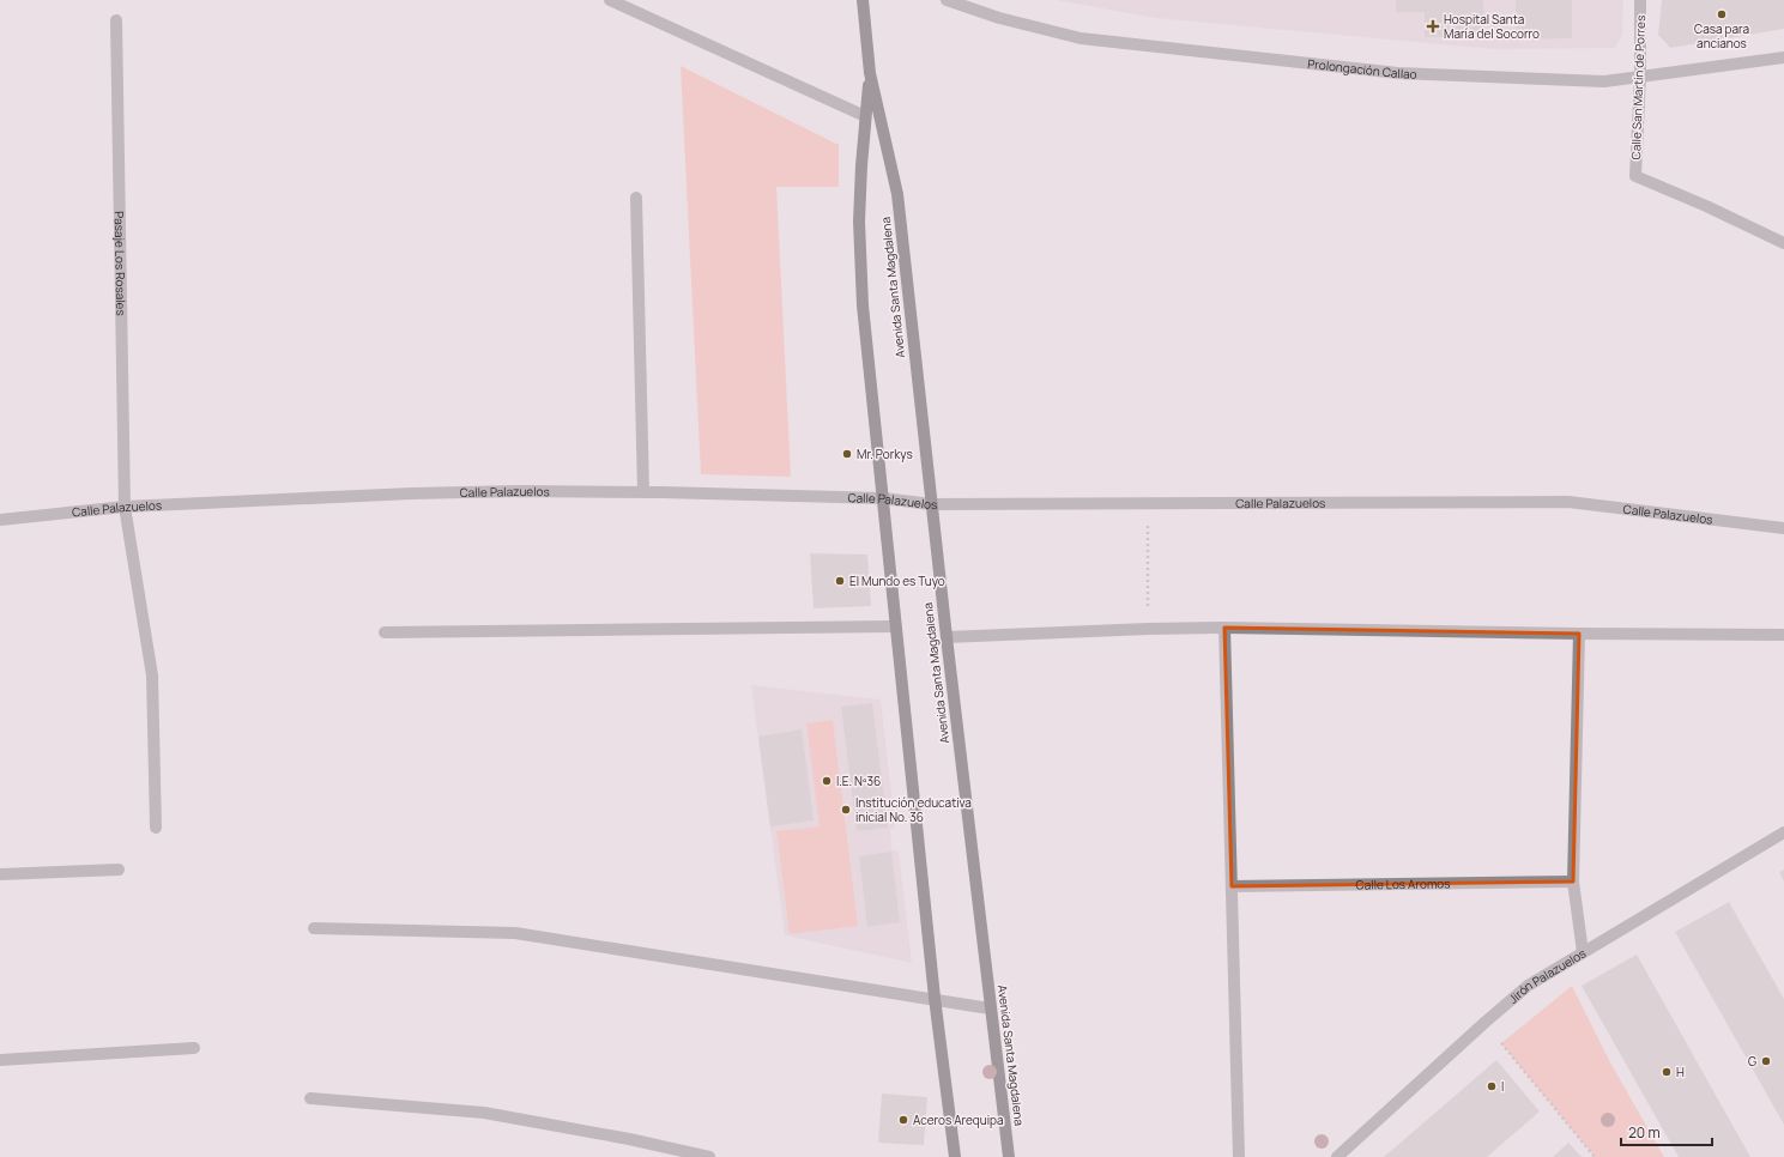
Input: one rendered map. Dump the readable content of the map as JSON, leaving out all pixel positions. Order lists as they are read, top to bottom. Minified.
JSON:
{"streets":{"main road":["Avenida Santa Magdalena"],"street":["Prolongación Callao","Calle San Martín de Porres","Pasaje Los Rosales","Calle Palazuelos","Calle Los Aromos","Jirón Palazuelos"]},"crossings":[["Prolongación Callao","Calle San Martín de Porres"],["Pasaje Los Rosales","Calle Palazuelos"],["Avenida Santa Magdalena","Calle Palazuelos"]],"places":{"other":["Casa para ancianos","Mr. Porkys","El Mundo es Tuyo","I.E. Nº36","Institución educativa inicial No. 36","G","H","I","Aceros Arequipa"],"health":["Hospital Santa María del Socorro"]},"scale_bar":"20 m"}
